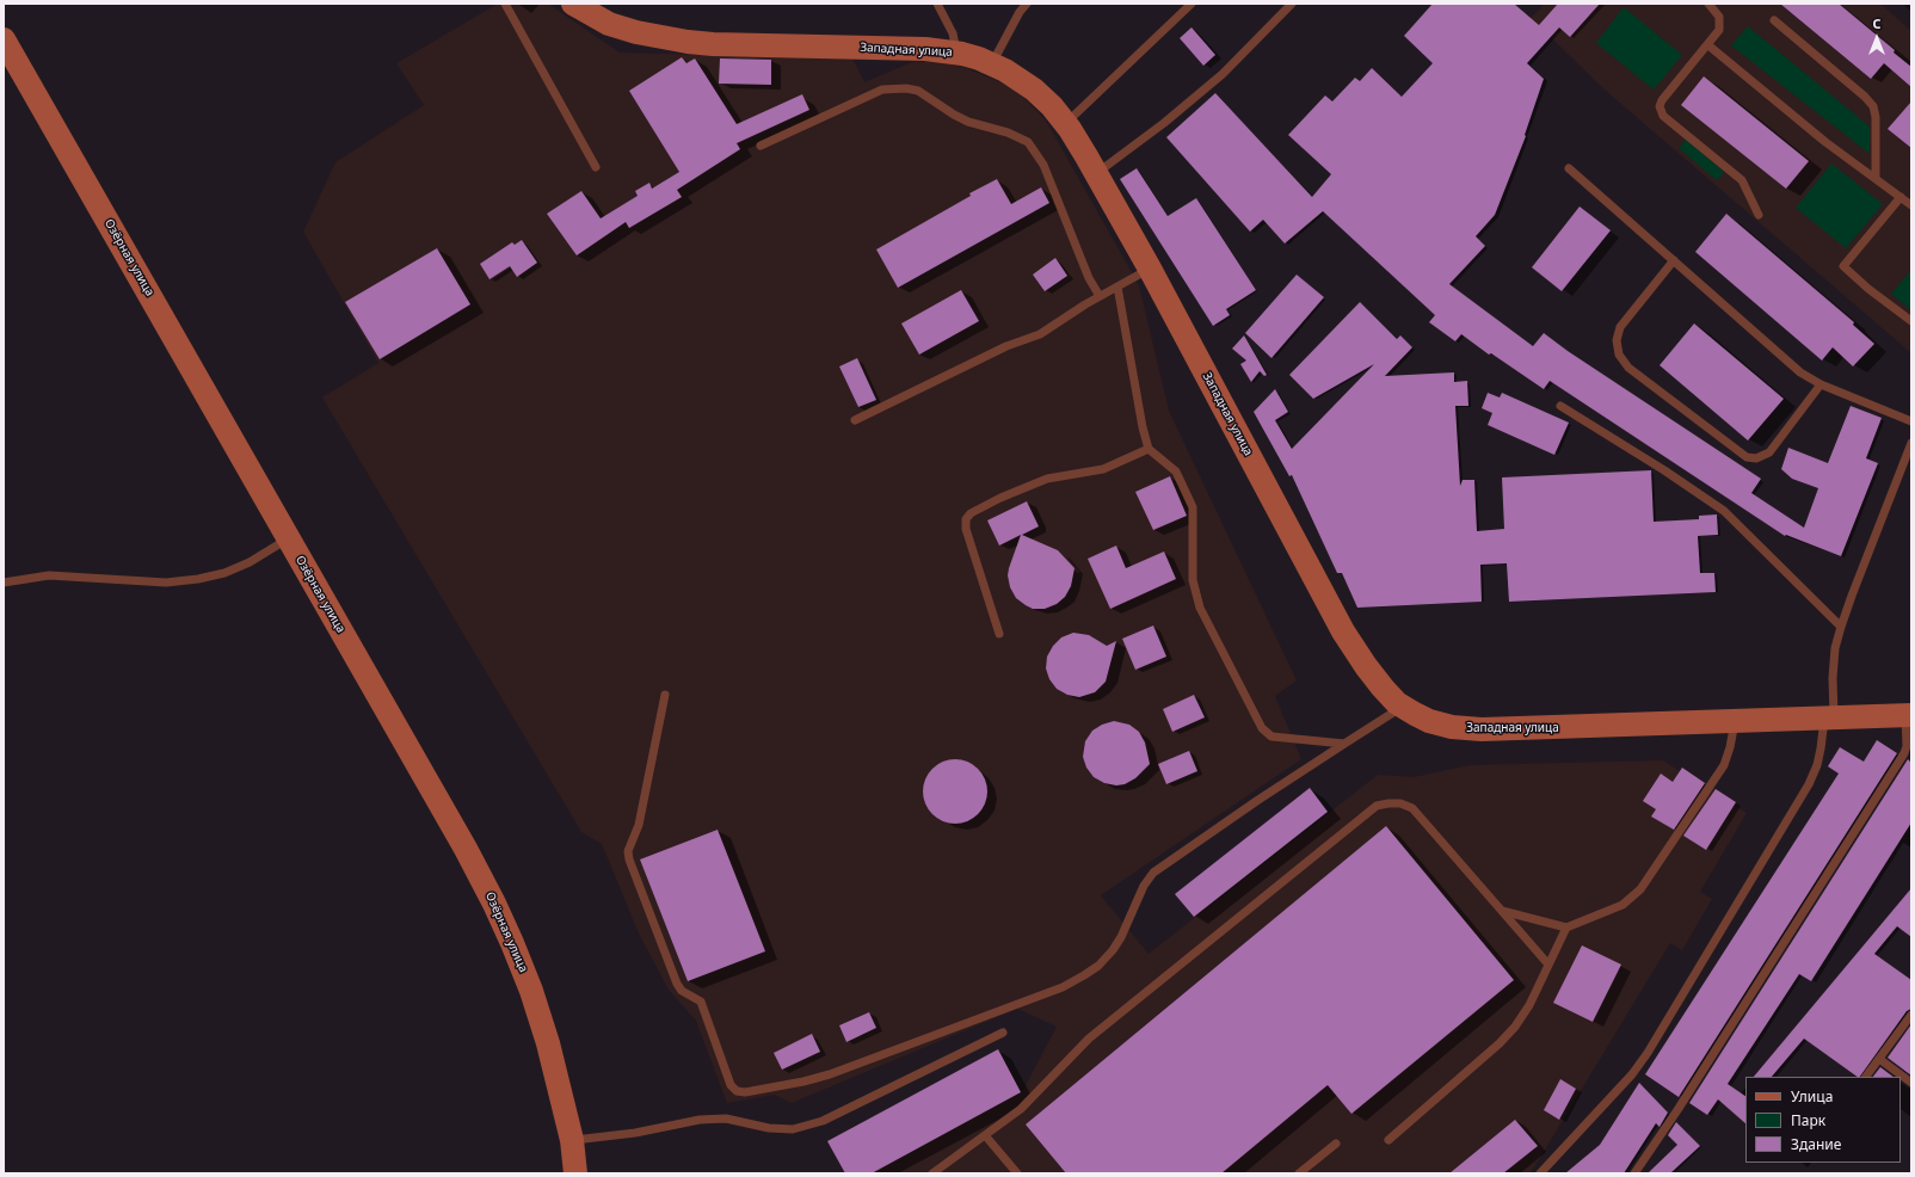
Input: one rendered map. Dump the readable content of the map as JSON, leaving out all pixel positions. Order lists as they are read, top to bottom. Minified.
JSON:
{"streets":{"street":["Западная улица","Озёрная улица"]},"legend":["Улица","Парк","Здание"],"north":"top"}
